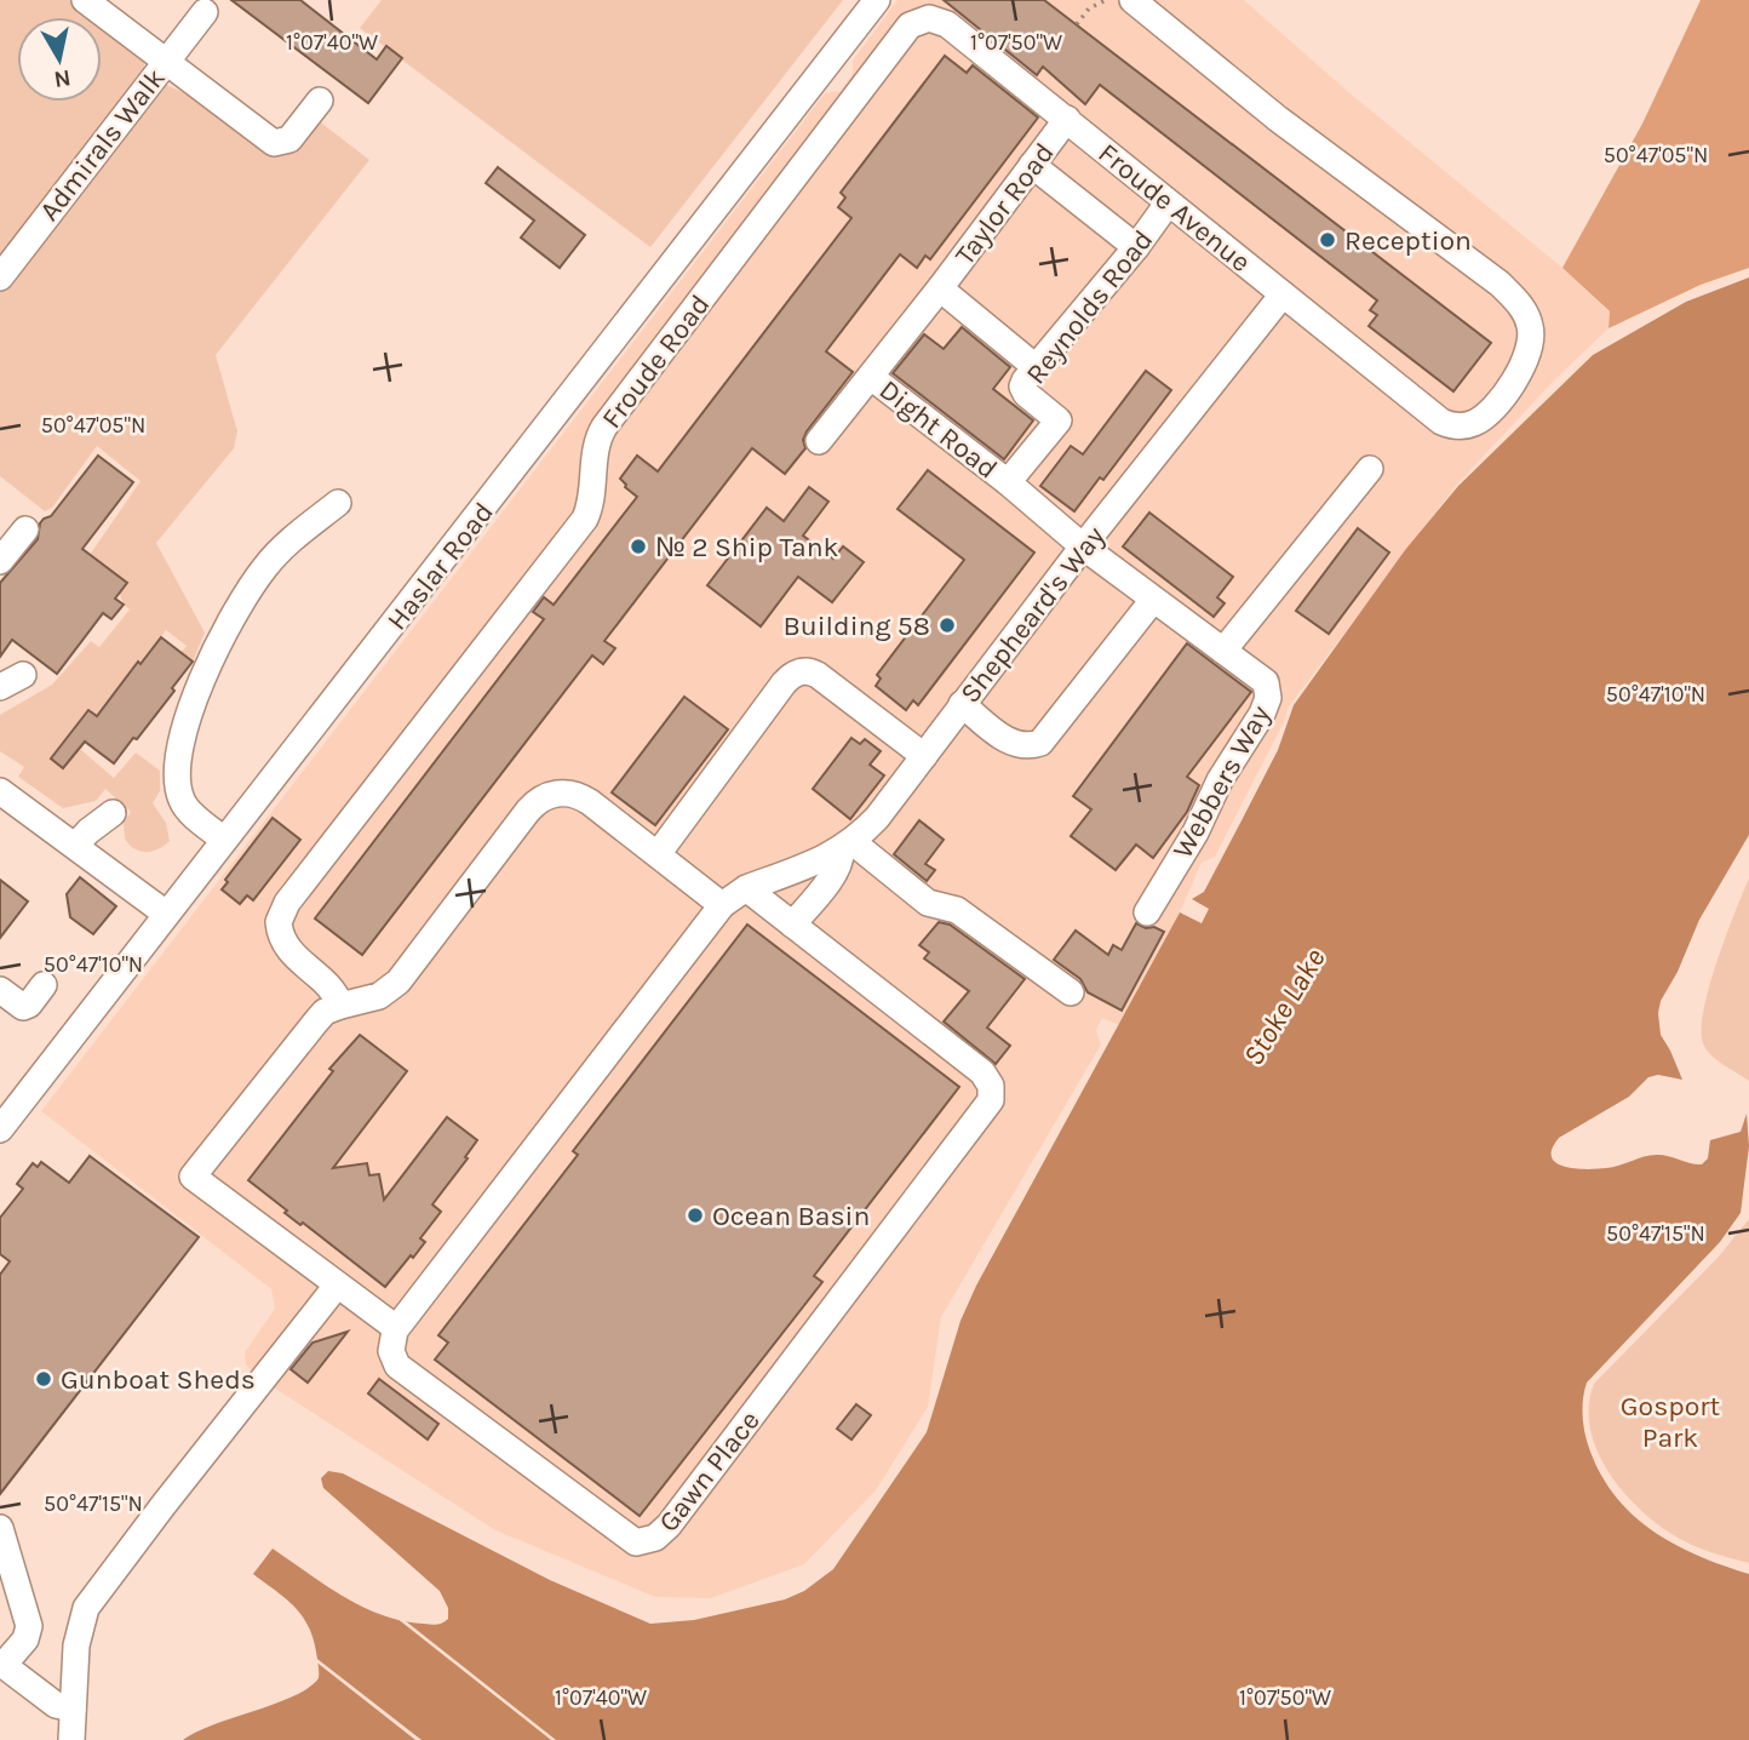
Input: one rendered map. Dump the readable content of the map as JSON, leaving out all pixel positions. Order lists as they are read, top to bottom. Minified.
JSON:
{"streets":{"street":["Admirals Walk","Taylor Road","Froude Avenue","Reynolds Road","Froude Road","Dight Road","Haslar Road","Shepheard's Way","Webbers Way","Gawn Place"]},"crossings":[["Taylor Road","Froude Avenue"],["Taylor Road","Reynolds Road"],["Taylor Road","Froude Road"],["Taylor Road","Dight Road"],["Froude Avenue","Reynolds Road"],["Froude Avenue","Froude Road"],["Froude Avenue","Shepheard's Way"],["Reynolds Road","Dight Road"],["Dight Road","Shepheard's Way"],["Dight Road","Webbers Way"],["Shepheard's Way","Webbers Way"],["Shepheard's Way","Gawn Place"]],"water":["Stoke Lake"],"parks":["Gosport Park"],"places":["Reception","№ 2 Ship Tank","Building 58","Ocean Basin","Gunboat Sheds"],"north":"bottom","coordinates":["1°07'40\"W","1°07'50\"W","50°47'05\"N","50°47'10\"N","50°47'15\"N"]}
